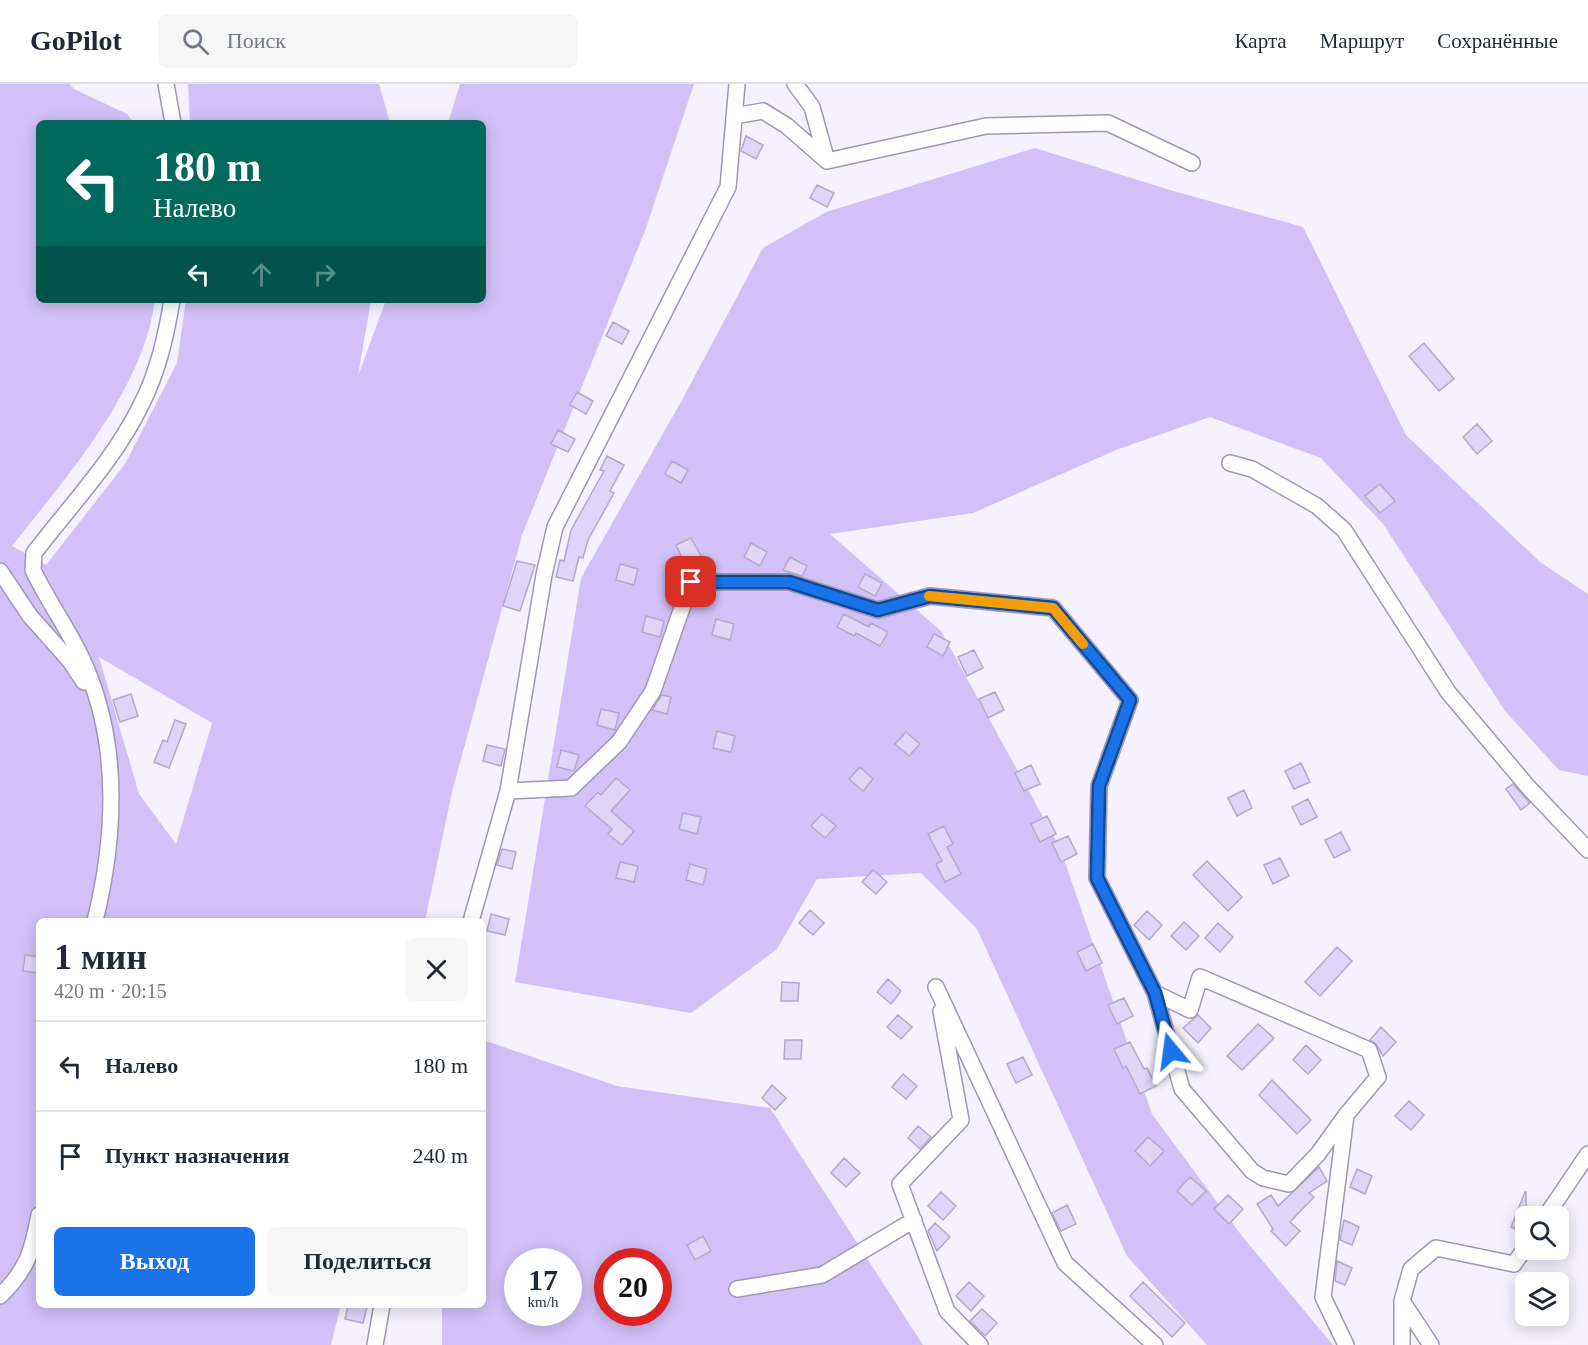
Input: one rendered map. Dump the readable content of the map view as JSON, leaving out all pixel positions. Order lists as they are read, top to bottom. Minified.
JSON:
{"page":{"header":"GoPilot","search":"Поиск","nav":["Карта","Маршрут","Сохранённые"],"turn":["180 m","Налево"],"heading":["1 мин","420 m · 20:15"],"list":[{"name":"Налево","value":"180 m"},{"name":"Пункт назначения","value":"240 m"}],"buttons":["Выход","Поделиться"],"speed":"17 km/h","limit":"20"}}
